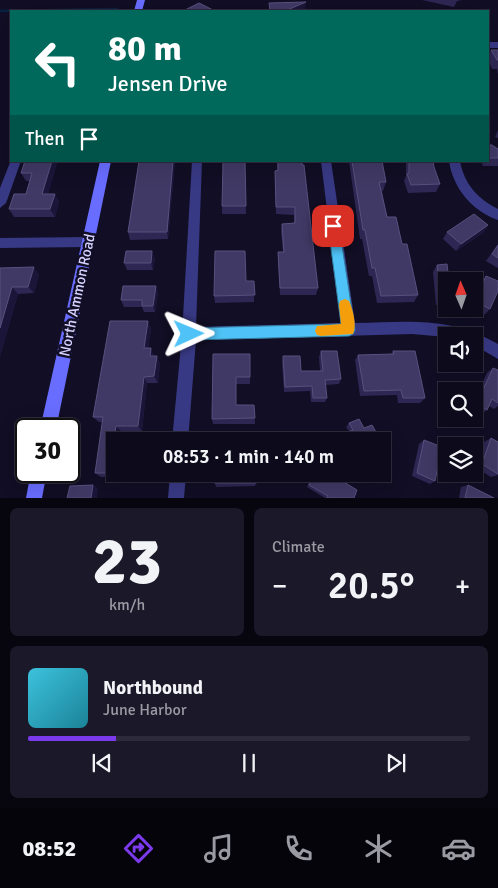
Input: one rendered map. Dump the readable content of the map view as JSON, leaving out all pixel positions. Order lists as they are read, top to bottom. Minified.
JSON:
{"streets":{"main road":["North Ammon Road"]},"north":"top","page":{"turn":["80 m","Jensen Drive"],"then":"Then","limit":"30","trip":"08:53 · 1 min · 140 m","tile":[["23","km/h"],"Climate"],"heat":["−","20.5°","+"],"song":["Northbound","June Harbor"],"tabs":"08:52"}}
